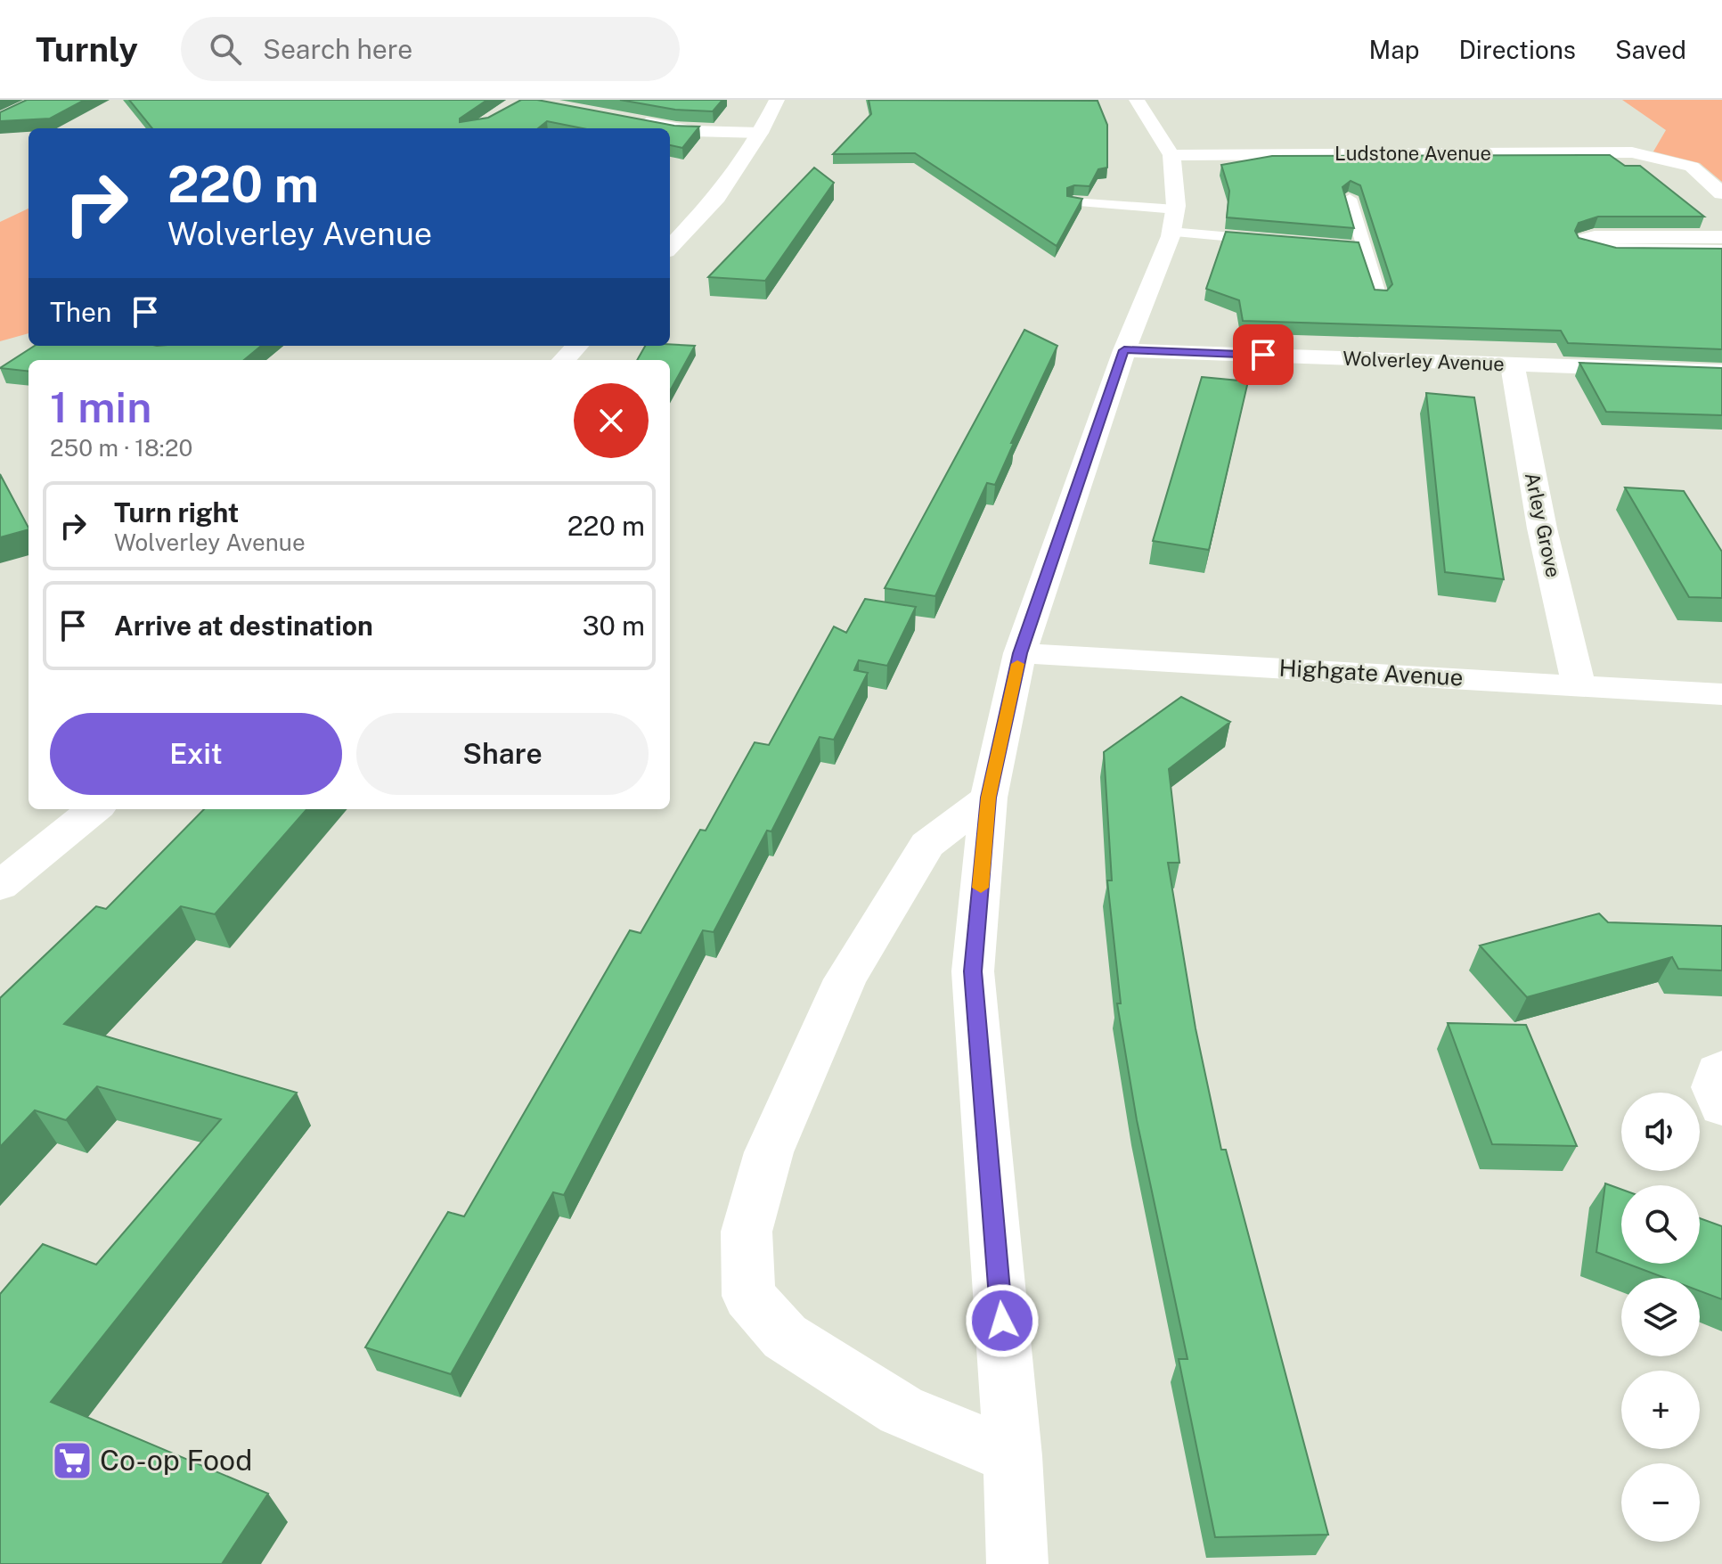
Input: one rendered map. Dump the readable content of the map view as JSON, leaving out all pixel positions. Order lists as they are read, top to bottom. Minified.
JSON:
{"streets":{"street":["Ludstone Avenue","Wolverley Avenue","Arley Grove","Highgate Avenue"]},"crossings":[["Wolverley Avenue","Arley Grove"],["Arley Grove","Highgate Avenue"]],"places":{"supermarket":["Co-op Food"]},"page":{"header":"Turnly","search":"Search here","nav":["Map","Directions","Saved"],"turn":["220 m","Wolverley Avenue"],"then":"Then","heading":["1 min","250 m · 18:20"],"list":[{"name":"Turn right","note":"Wolverley Avenue","value":"220 m"},{"name":"Arrive at destination","value":"30 m"}],"buttons":["Exit","Share"],"map_buttons":["+","−"]}}
